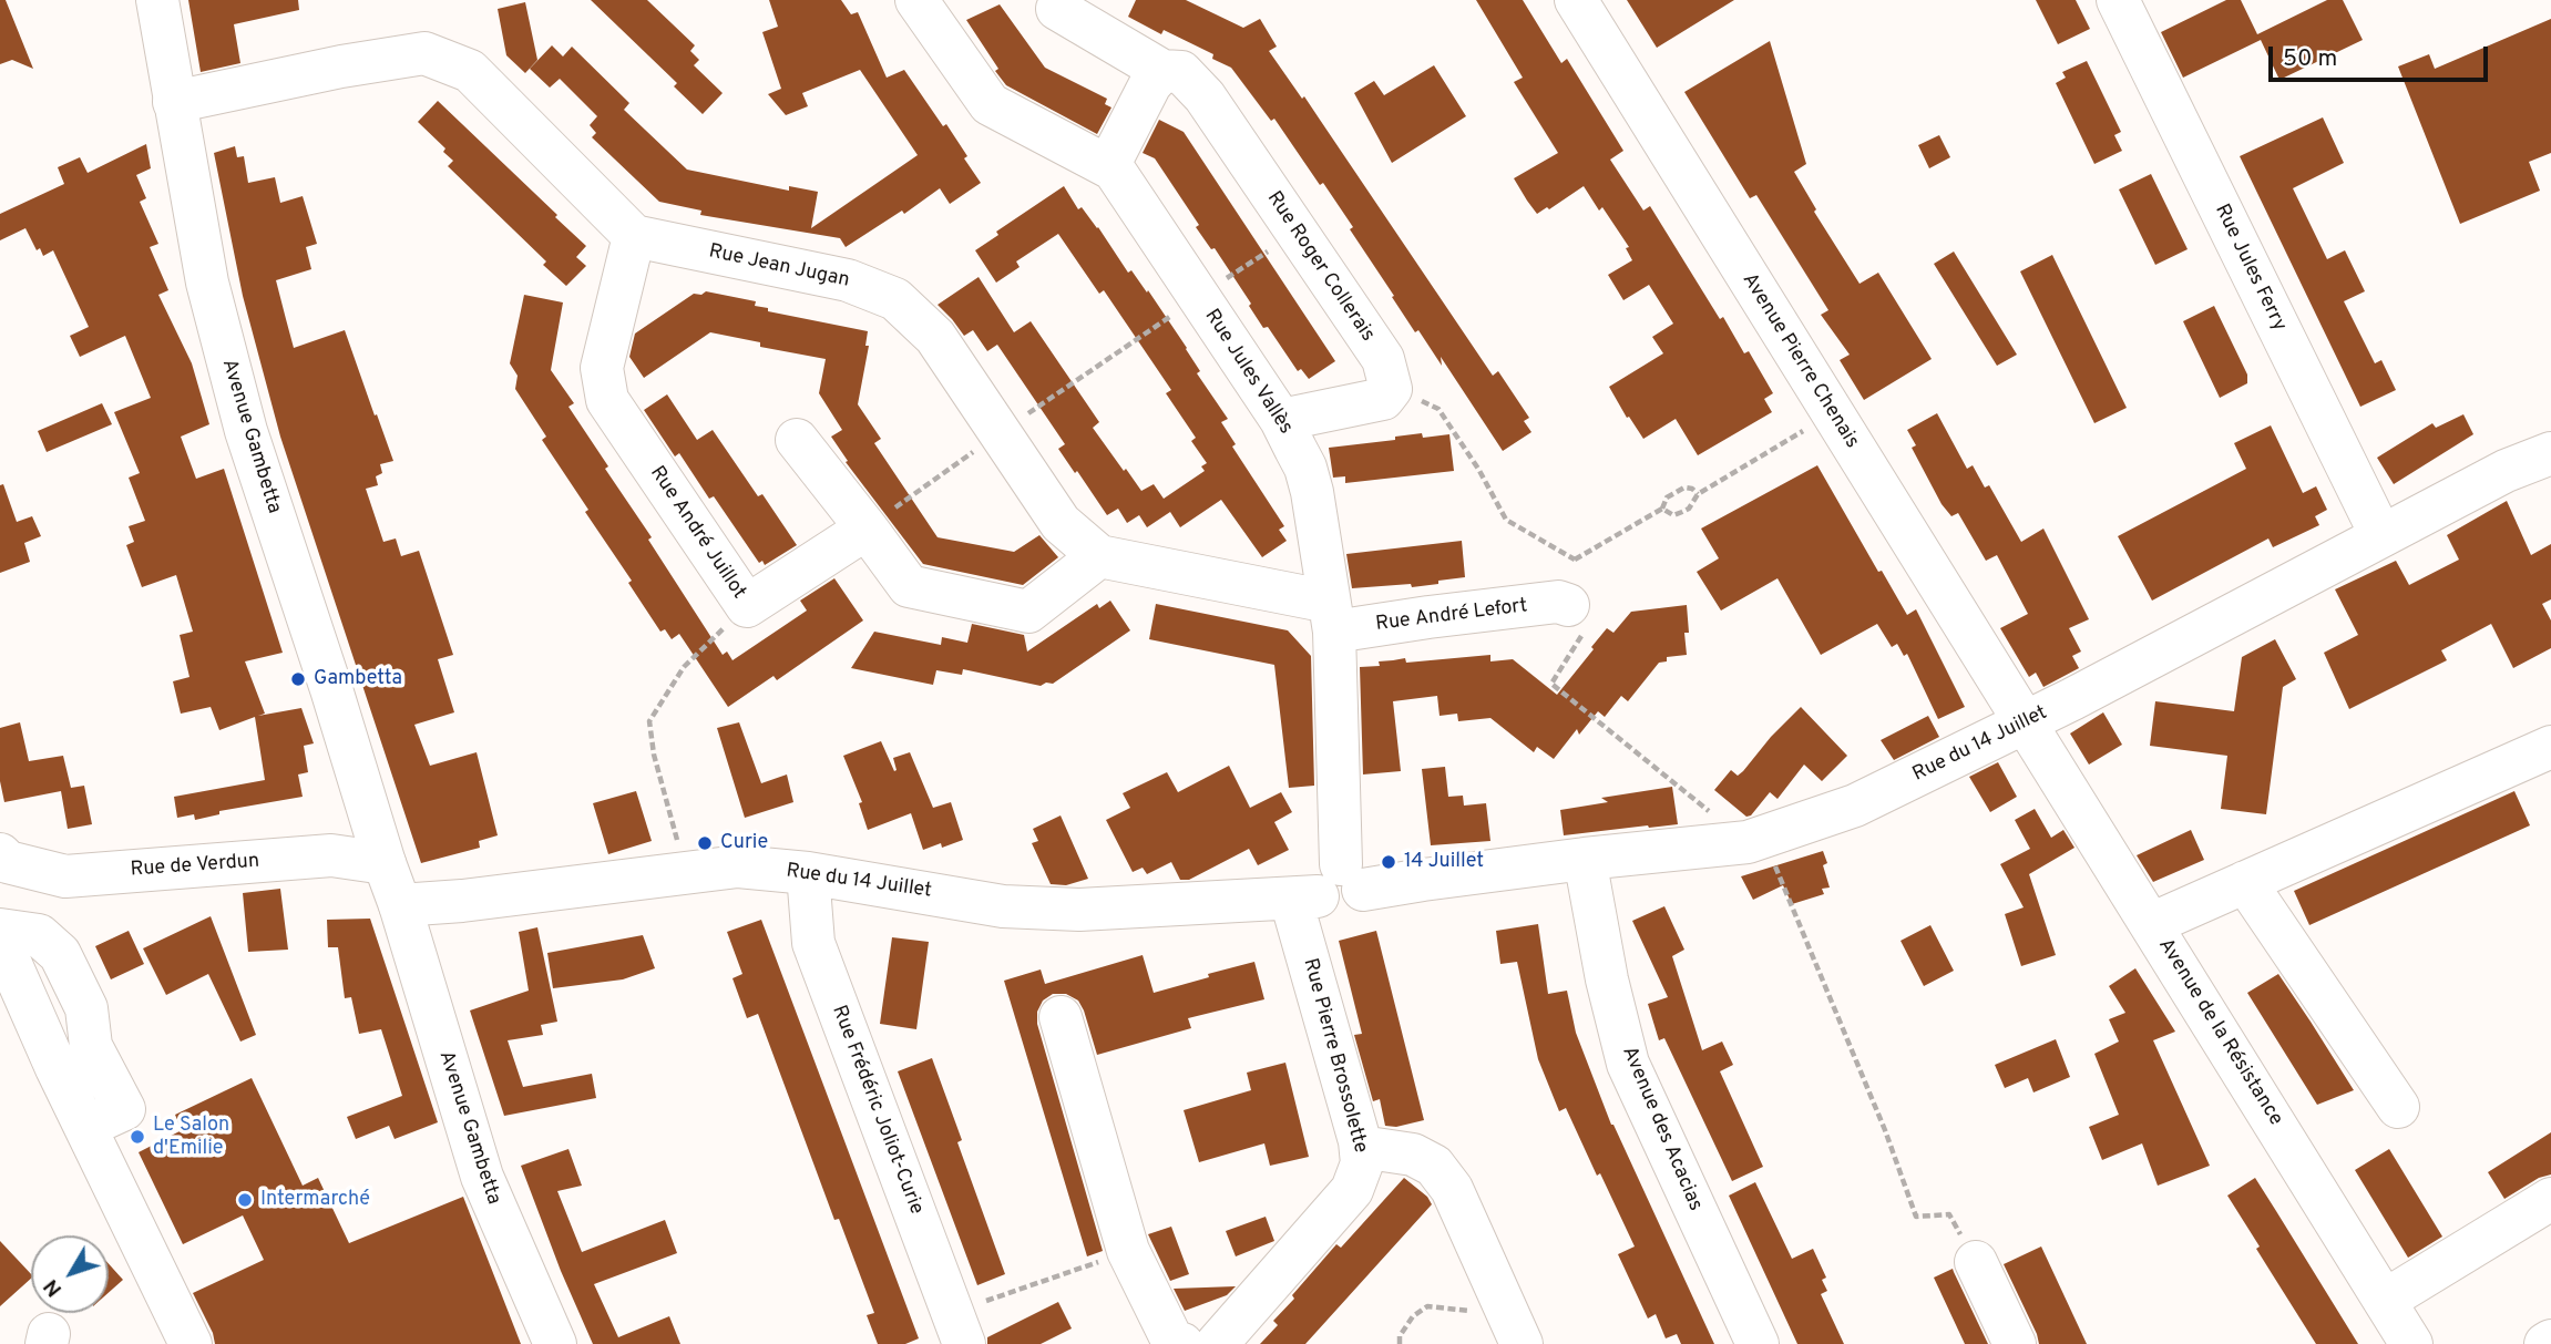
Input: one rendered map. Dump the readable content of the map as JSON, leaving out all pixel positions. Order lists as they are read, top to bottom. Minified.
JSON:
{"streets":{"street":["Rue Jean Jugan","Rue Roger Collerais","Rue Jules Ferry","Avenue Pierre Chenais","Rue Jules Vallès","Avenue Gambetta","Rue André Juillot","Rue André Lefort","Rue du 14 Juillet","Rue de Verdun","Avenue de la Résistance","Rue Pierre Brossolette","Rue Frédéric Joliot-Curie","Avenue des Acacias"]},"crossings":[["Rue Jean Jugan","Rue Jules Vallès"],["Rue Jean Jugan","Rue André Juillot"],["Rue Jean Jugan","Rue André Lefort"],["Rue Jules Ferry","Rue du 14 Juillet"],["Avenue Pierre Chenais","Rue du 14 Juillet"],["Avenue Pierre Chenais","Avenue de la Résistance"],["Rue Jules Vallès","Rue André Lefort"],["Rue Jules Vallès","Rue du 14 Juillet"],["Rue Jules Vallès","Rue Pierre Brossolette"],["Avenue Gambetta","Rue du 14 Juillet"],["Avenue Gambetta","Rue de Verdun"],["Rue du 14 Juillet","Avenue de la Résistance"],["Rue du 14 Juillet","Rue Pierre Brossolette"],["Rue du 14 Juillet","Rue Frédéric Joliot-Curie"],["Rue du 14 Juillet","Avenue des Acacias"]],"places":["Gambetta","Curie","14 Juillet","Le Salon d'Emilie","Intermarché"],"scale_bar":"50 m","north":"bottom left"}
